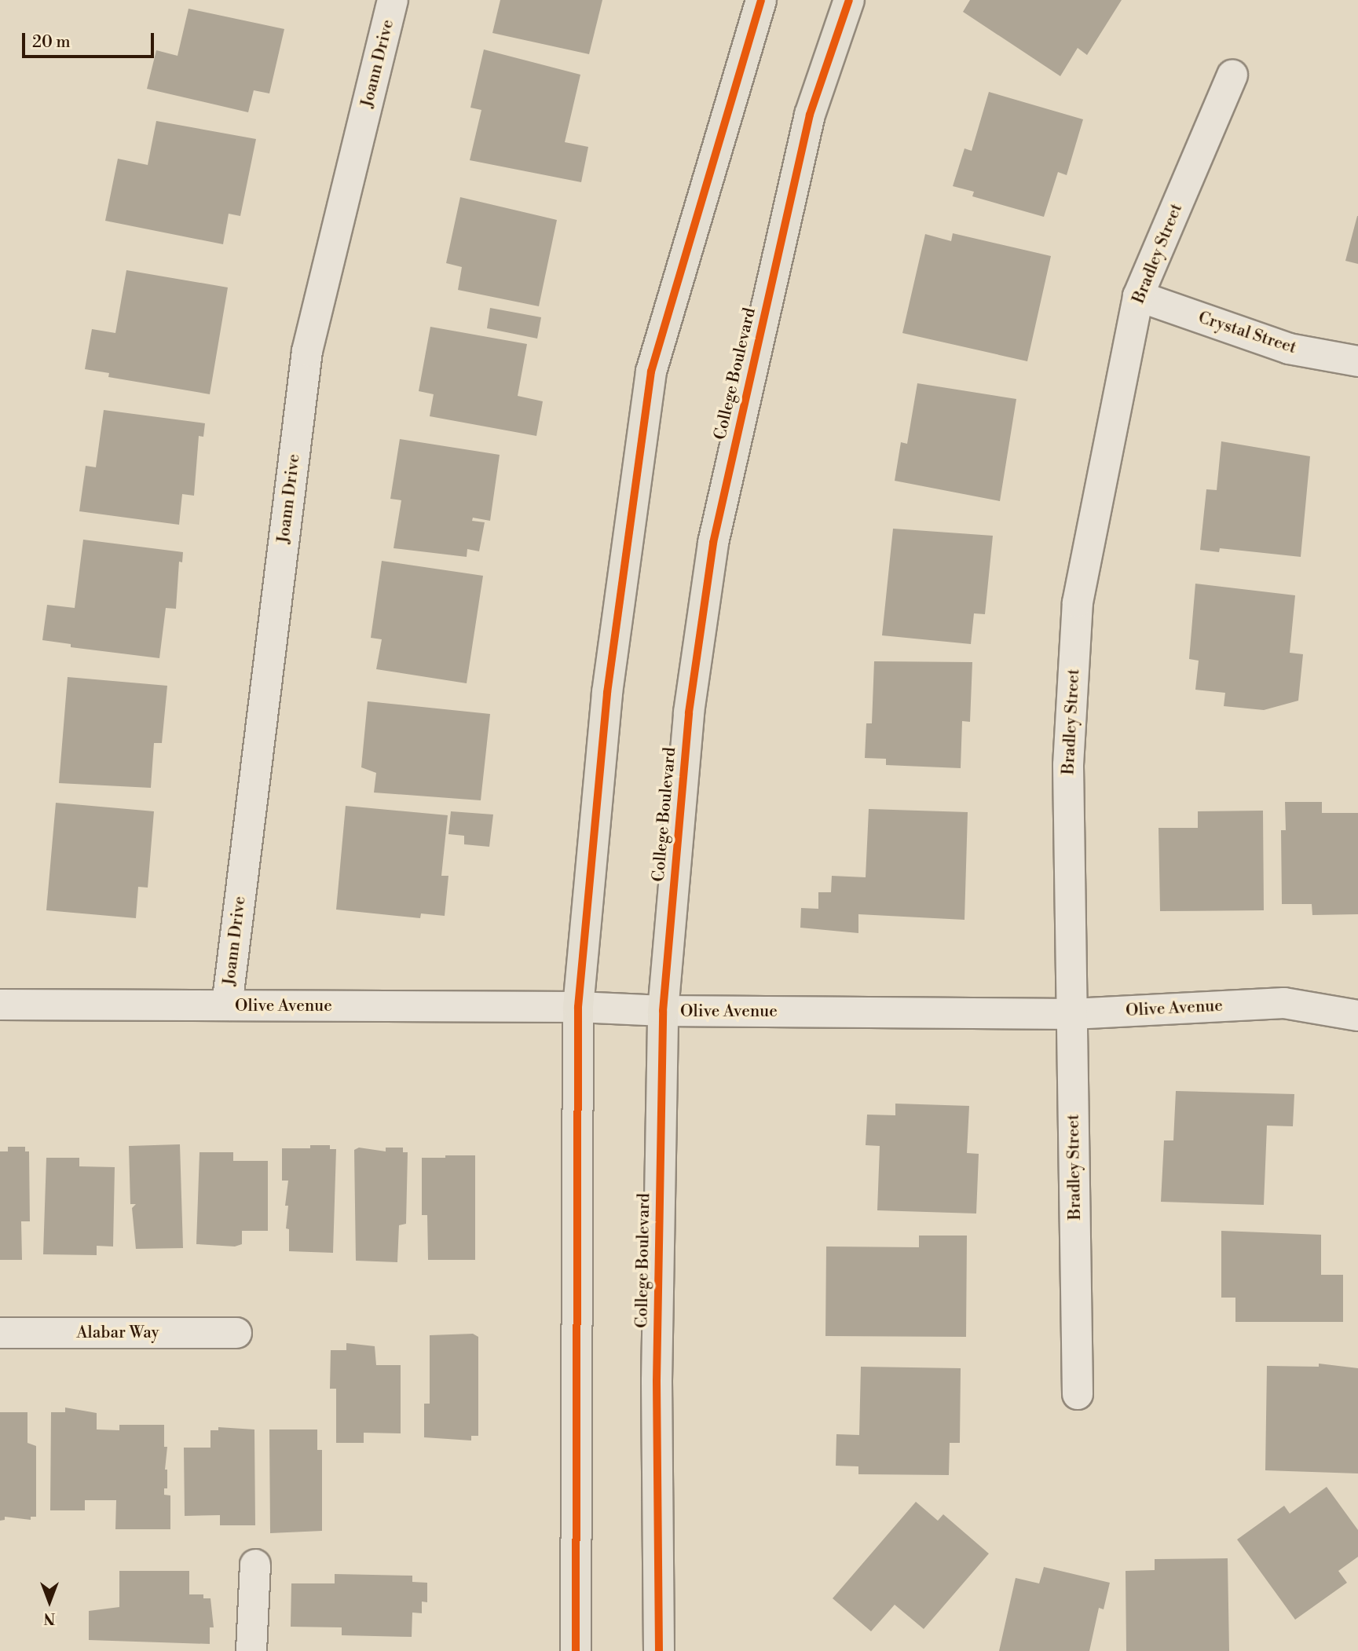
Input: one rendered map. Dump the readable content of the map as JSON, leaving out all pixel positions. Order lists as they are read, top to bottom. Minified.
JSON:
{"streets":{"main road":["College Boulevard"],"street":["Joann Drive","Bradley Street","Crystal Street","Olive Avenue","Alabar Way"]},"crossings":[["Joann Drive","Olive Avenue"],["Bradley Street","Crystal Street"],["Bradley Street","Olive Avenue"],["College Boulevard","Olive Avenue"]],"scale_bar":"20 m","north":"bottom"}
